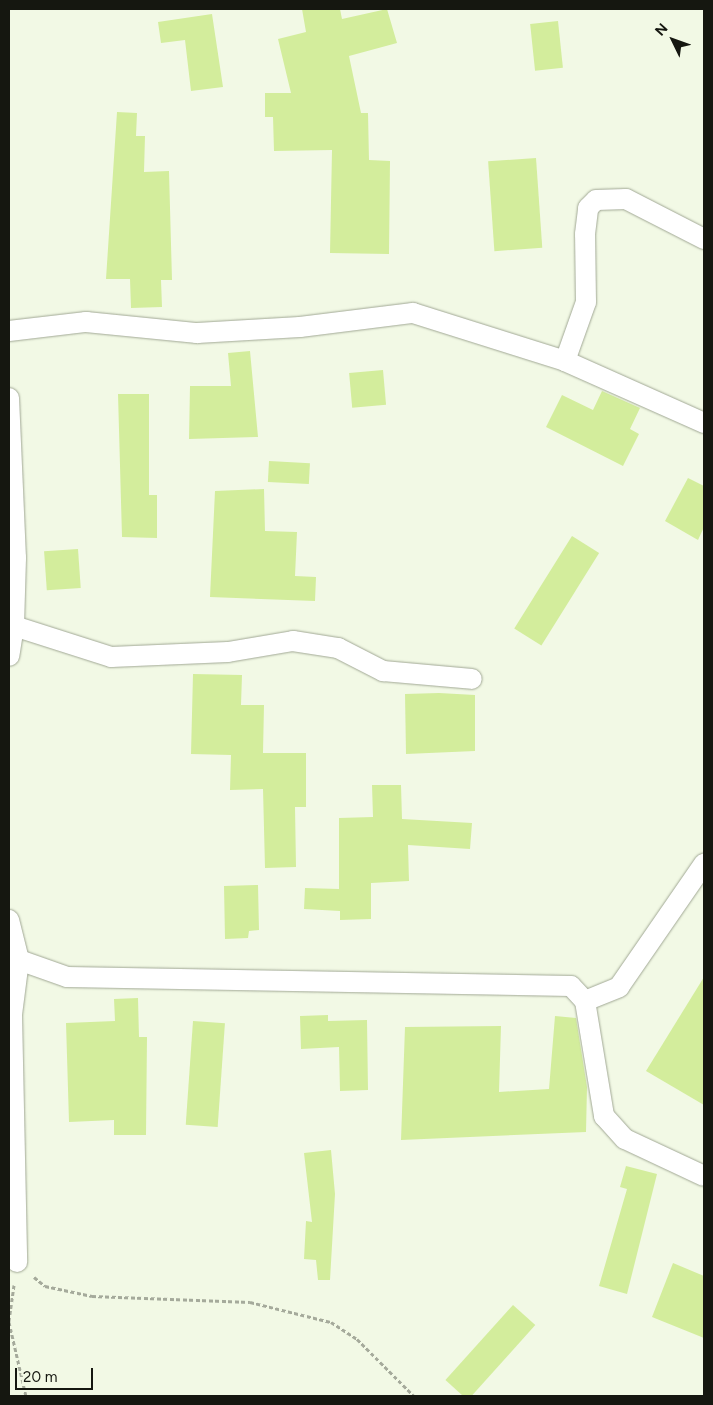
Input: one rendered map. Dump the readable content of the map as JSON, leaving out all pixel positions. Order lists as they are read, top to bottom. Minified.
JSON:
{"scale_bar":"20 m","north":"top left"}
